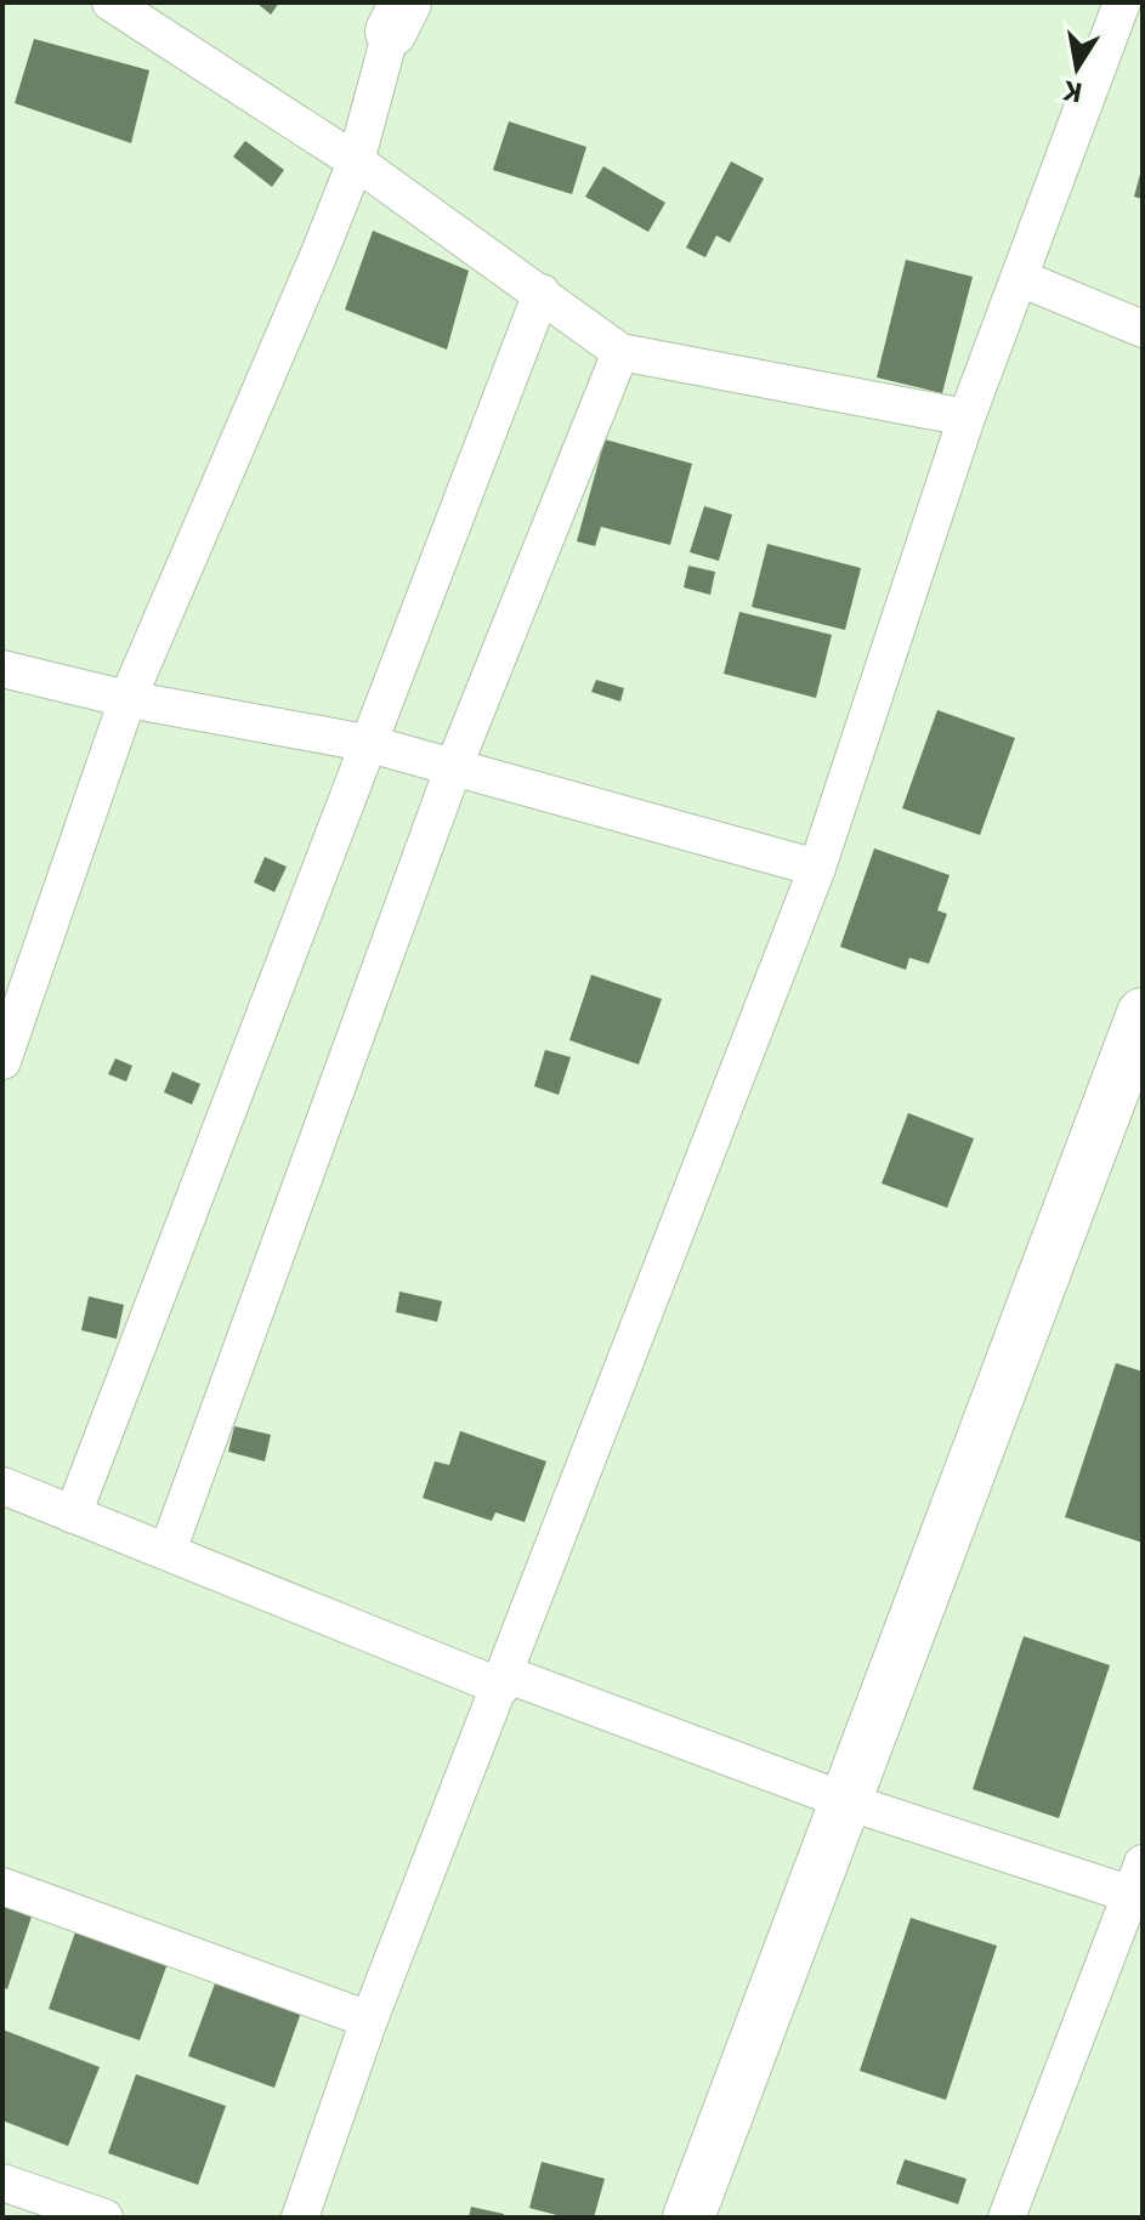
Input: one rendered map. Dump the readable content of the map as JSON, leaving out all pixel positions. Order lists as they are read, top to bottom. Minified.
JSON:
{"north":"bottom"}
